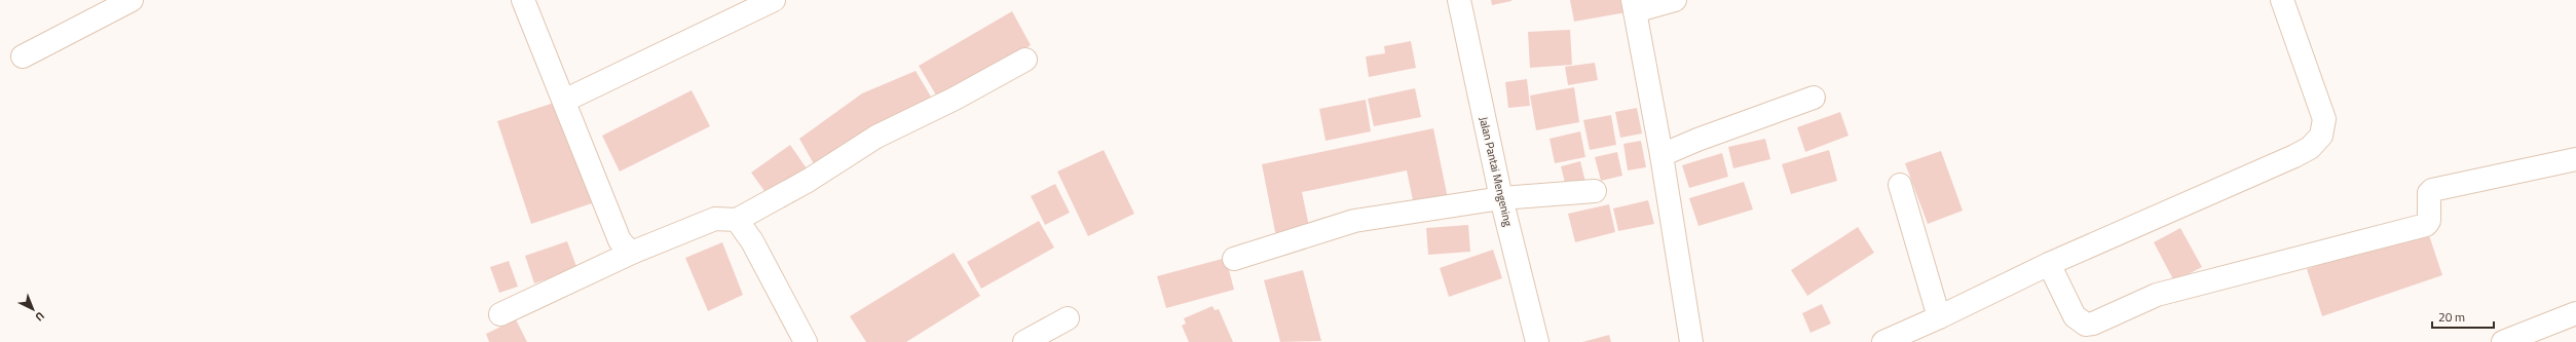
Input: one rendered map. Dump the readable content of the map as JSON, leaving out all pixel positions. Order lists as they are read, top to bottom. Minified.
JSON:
{"streets":{"street":["Jalan Pantai Mengening"]},"scale_bar":"20 m","north":"bottom right"}
